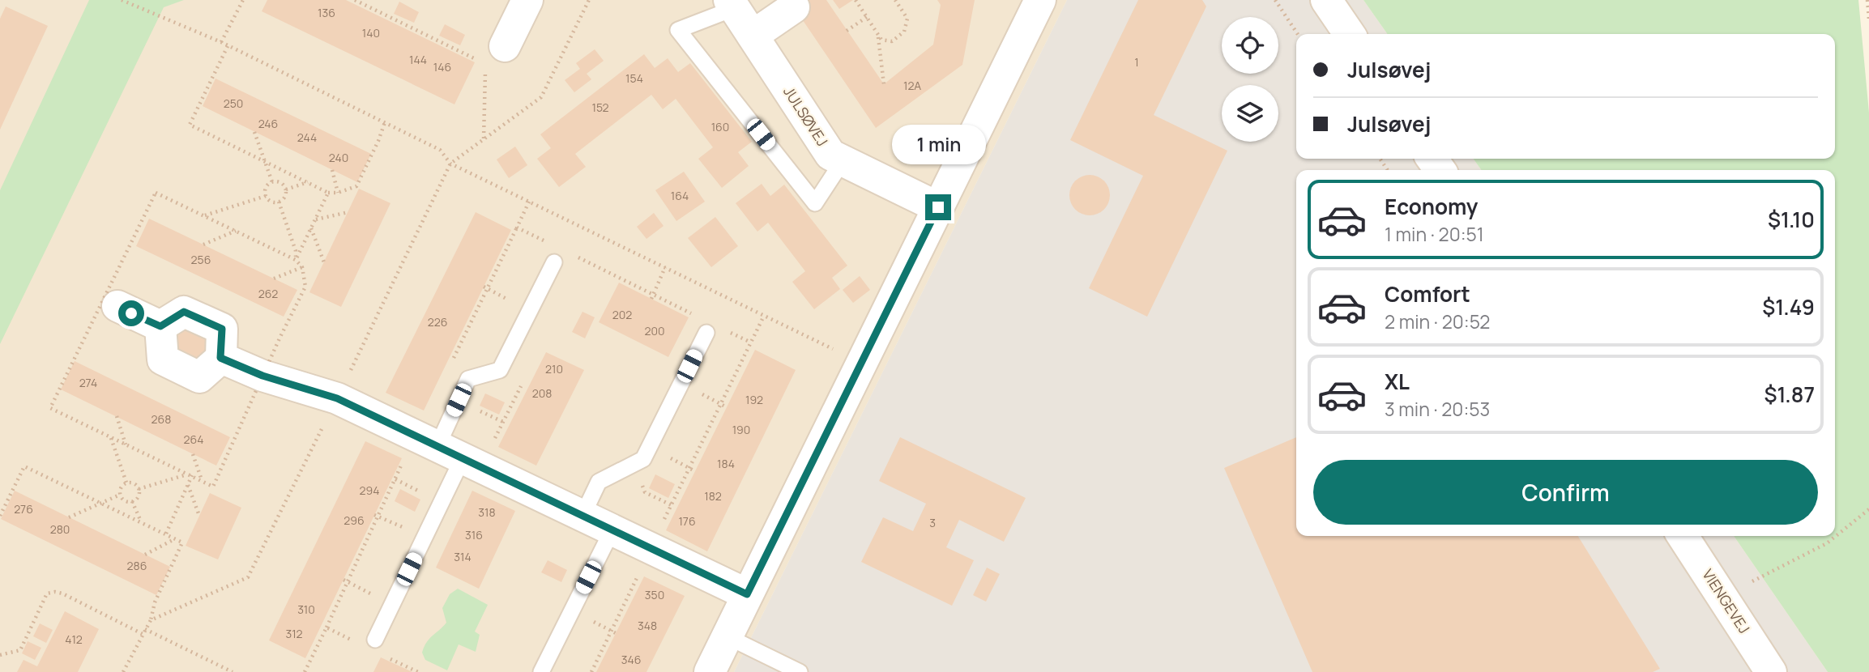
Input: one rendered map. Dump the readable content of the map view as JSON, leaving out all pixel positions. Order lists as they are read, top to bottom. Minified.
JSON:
{"streets":{"street":["JULSØVEJ","VIENGEVEJ"]},"house_numbers":["136","140","144","1","146","154","12A","250","152","246","160","244","240","164","256","262","202","226","200","210","274","208","192","268","190","264","184","294","182","276","318","296","176","3","280","316","314","286","350","310","348","312","412","346"],"page":{"banner":["Julsøvej","Julsøvej"],"bubble":"1 min","list":[{"name":"Economy","note":"1 min · 20:51","value":"$1.10"},{"name":"Comfort","note":"2 min · 20:52","value":"$1.49"},{"name":"XL","note":"3 min · 20:53","value":"$1.87"}],"buttons":"Confirm"}}
